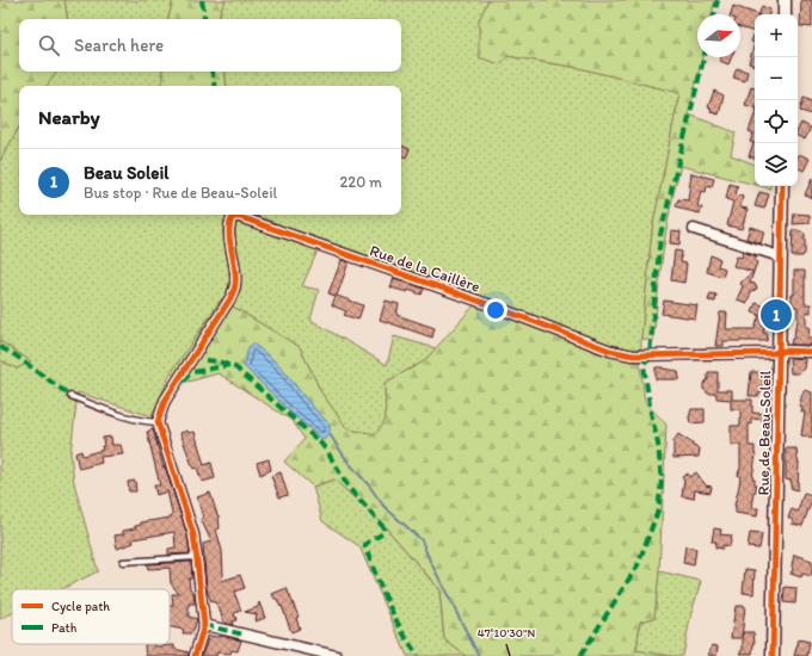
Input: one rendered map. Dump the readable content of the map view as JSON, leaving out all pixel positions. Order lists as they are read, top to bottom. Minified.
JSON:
{"streets":{"street":["Rue de la Caillère","Rue de Beau-Soleil"]},"crossings":[["Rue de la Caillère","Rue de Beau-Soleil"]],"legend":["Cycle path","Path"],"north":"right","page":{"map_buttons":["+","−"],"search":"Search here","heading":"Nearby","list":[{"mark":"1","name":"Beau Soleil","note":"Bus stop · Rue de Beau-Soleil","value":"220 m"}],"pins":"1"},"coordinates":["47°10'30\"N"]}
